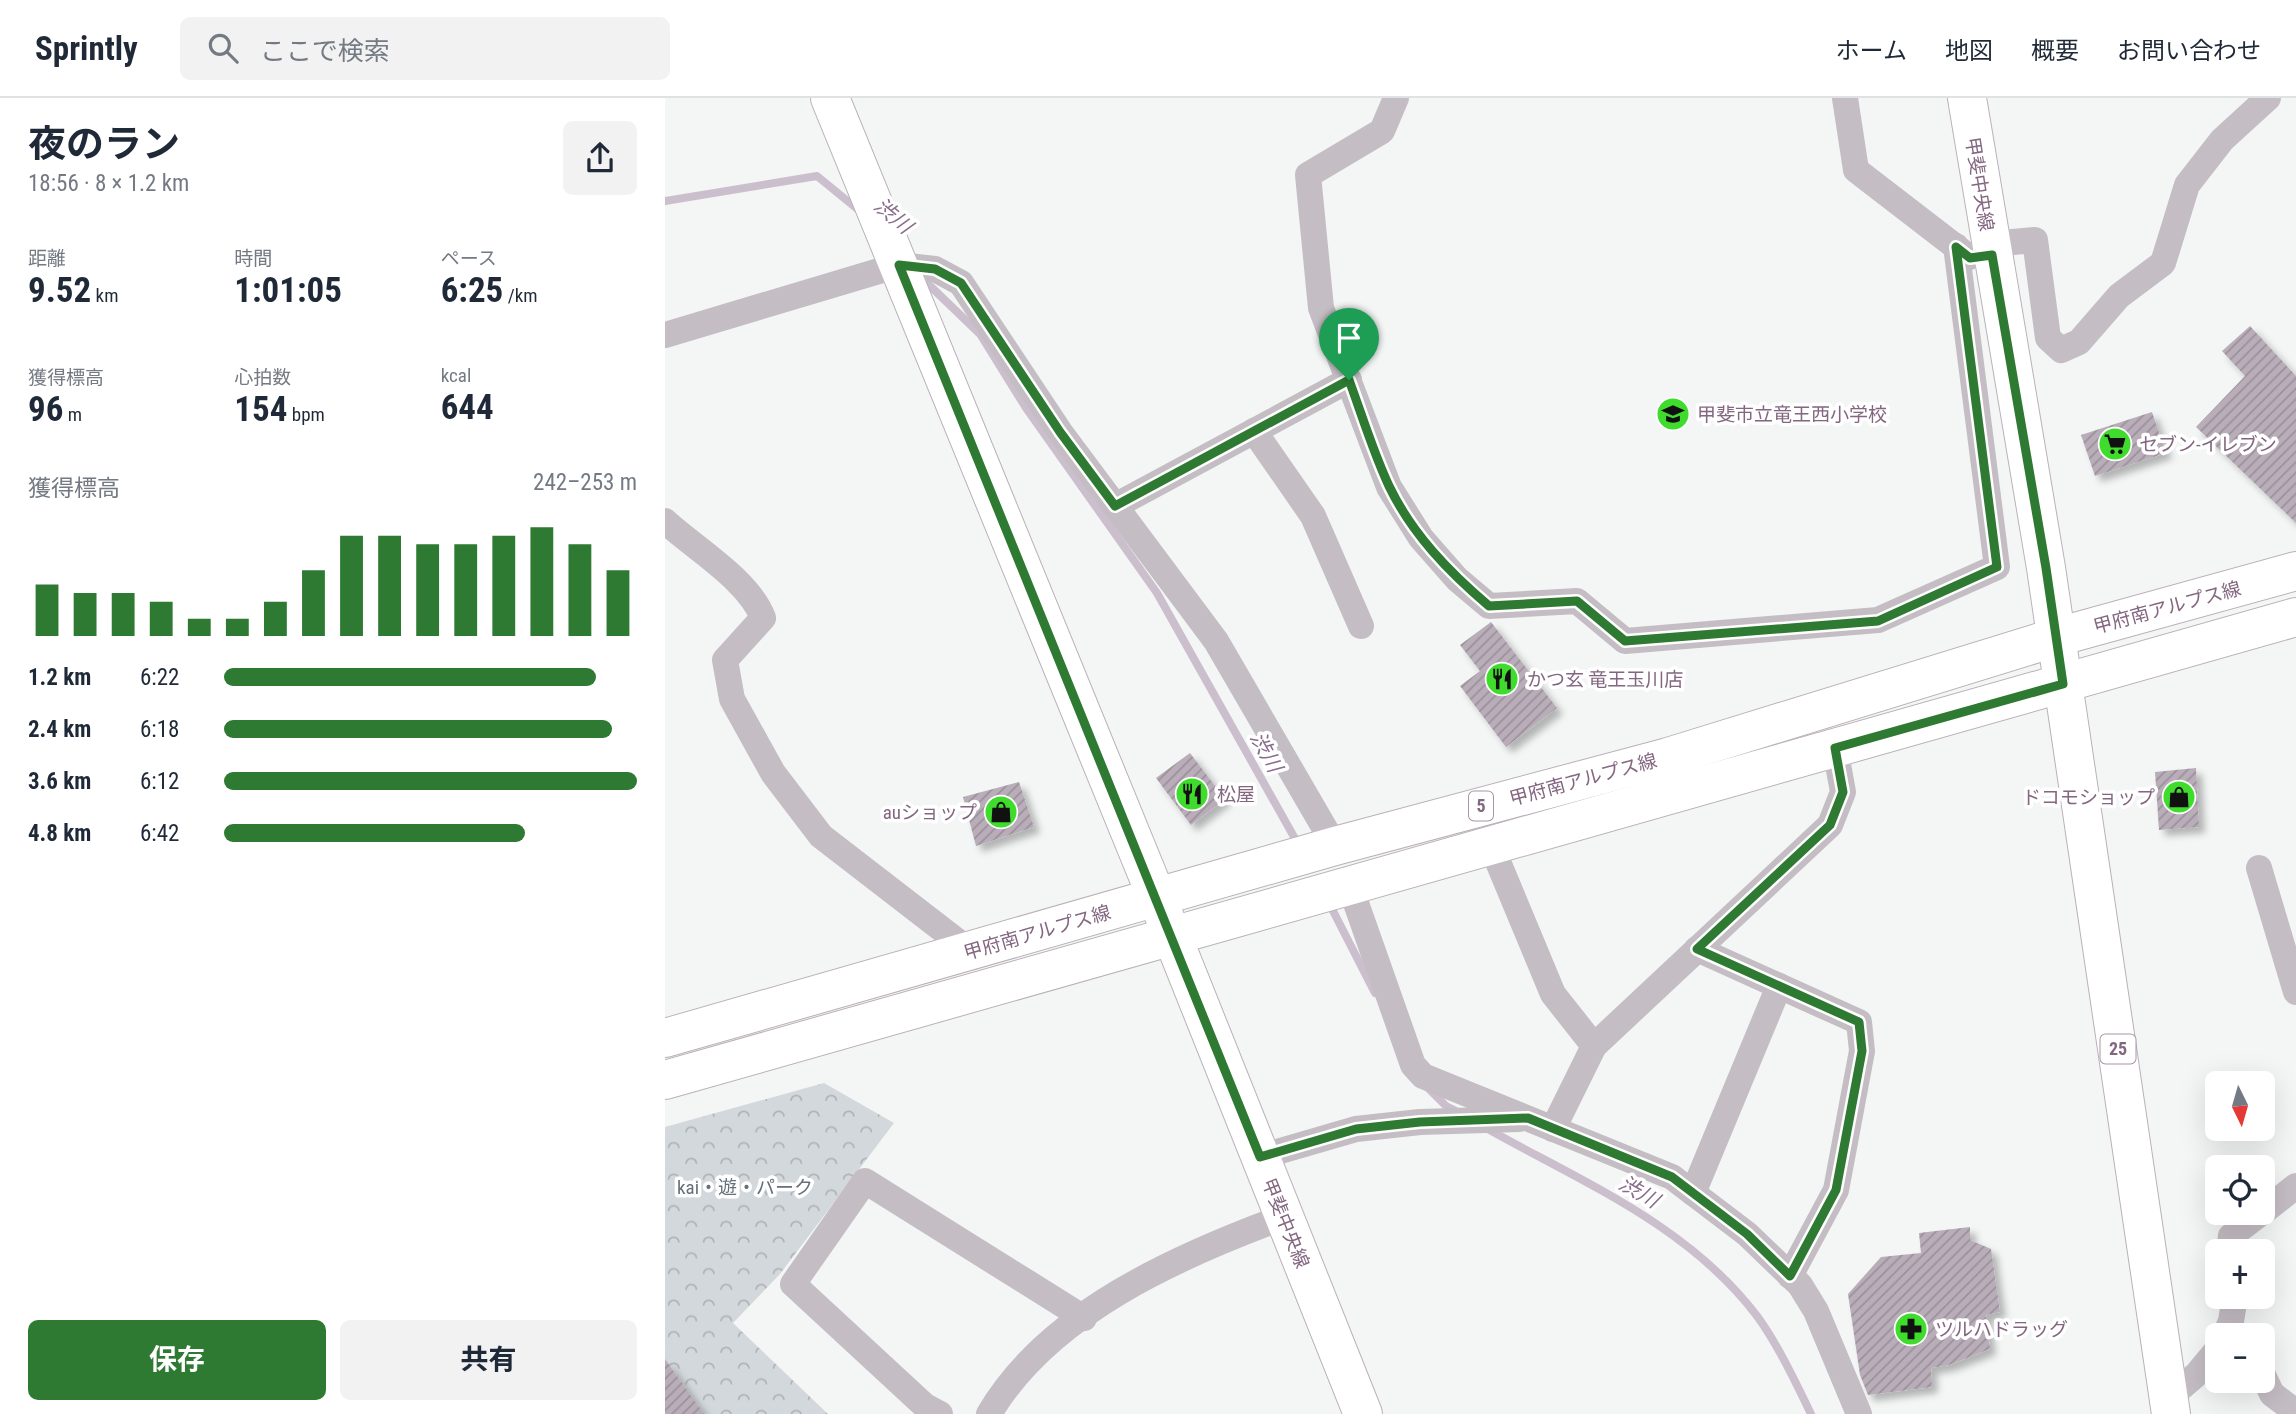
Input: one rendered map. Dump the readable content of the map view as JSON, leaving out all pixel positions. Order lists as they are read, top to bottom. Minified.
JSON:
{"streets":{"main road":["甲斐中央線","甲府南アルプス線","5","25"]},"crossings":[["甲斐中央線","甲府南アルプス線"],["甲斐中央線","25"],["甲府南アルプス線","25"]],"water":["渋川"],"parks":["kai・遊・パーク"],"places":{"school or university":["甲斐市立竜王西小学校"],"supermarket":["セブン-イレブン"],"restaurant":["かつ玄 竜王玉川店","松屋"],"shop":["ドコモショップ","auショップ"],"pharmacy":["ツルハドラッグ"]},"north":"bottom","page":{"header":"Sprintly","search":"ここで検索","nav":["ホーム","地図","概要","お問い合わせ"],"heading":["夜のラン","18:56 · 8 × 1.2 km"],"stats":[["距離","9.52 km"],["時間","1:01:05"],["ペース","6:25 /km"],["獲得標高","96 m"],["心拍数","154 bpm"],["kcal","644"]],"chart":["獲得標高","242–253 m"],"list":[{"name":"1.2 km","note":"6:22"},{"name":"2.4 km","note":"6:18"},{"name":"3.6 km","note":"6:12"},{"name":"4.8 km","note":"6:42"}],"map_buttons":["+","−"],"buttons":["保存","共有"]}}
